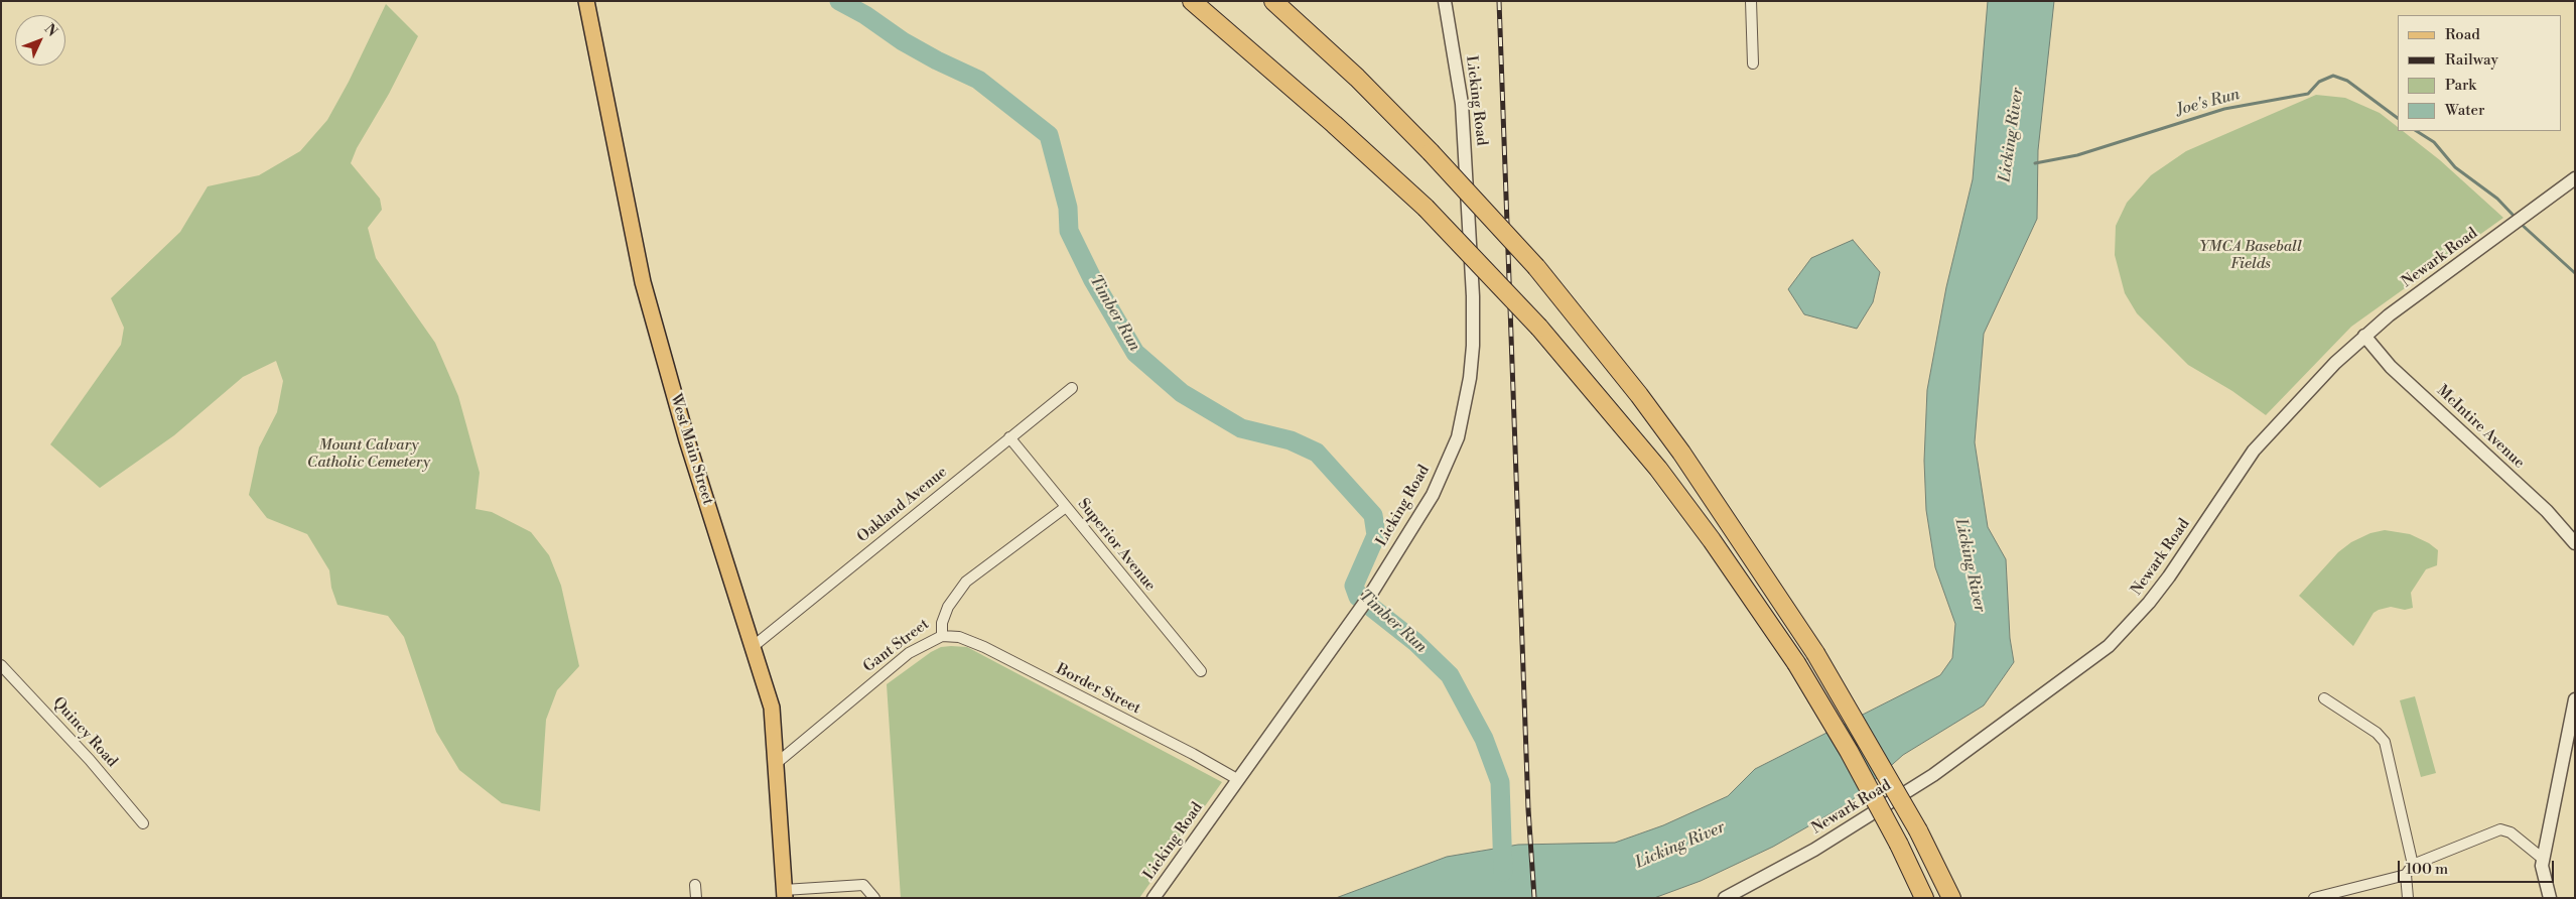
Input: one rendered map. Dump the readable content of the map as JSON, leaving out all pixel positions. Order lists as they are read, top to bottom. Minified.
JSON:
{"streets":{"main road":["West Main Street"],"street":["Licking Road","Newark Road","McIntire Avenue","Oakland Avenue","Superior Avenue","Gant Street","Border Street","Quincy Road"]},"crossings":[["Licking Road","Border Street"],["Newark Road","McIntire Avenue"],["West Main Street","Oakland Avenue"],["West Main Street","Gant Street"],["Oakland Avenue","Superior Avenue"],["Superior Avenue","Gant Street"],["Gant Street","Border Street"]],"water":["Joe's Run","Licking River","Timber Run"],"parks":["YMCA Baseball Fields","Mount Calvary Catholic Cemetery"],"legend":["Road","Railway","Park","Water"],"scale_bar":"100 m","north":"top right"}
